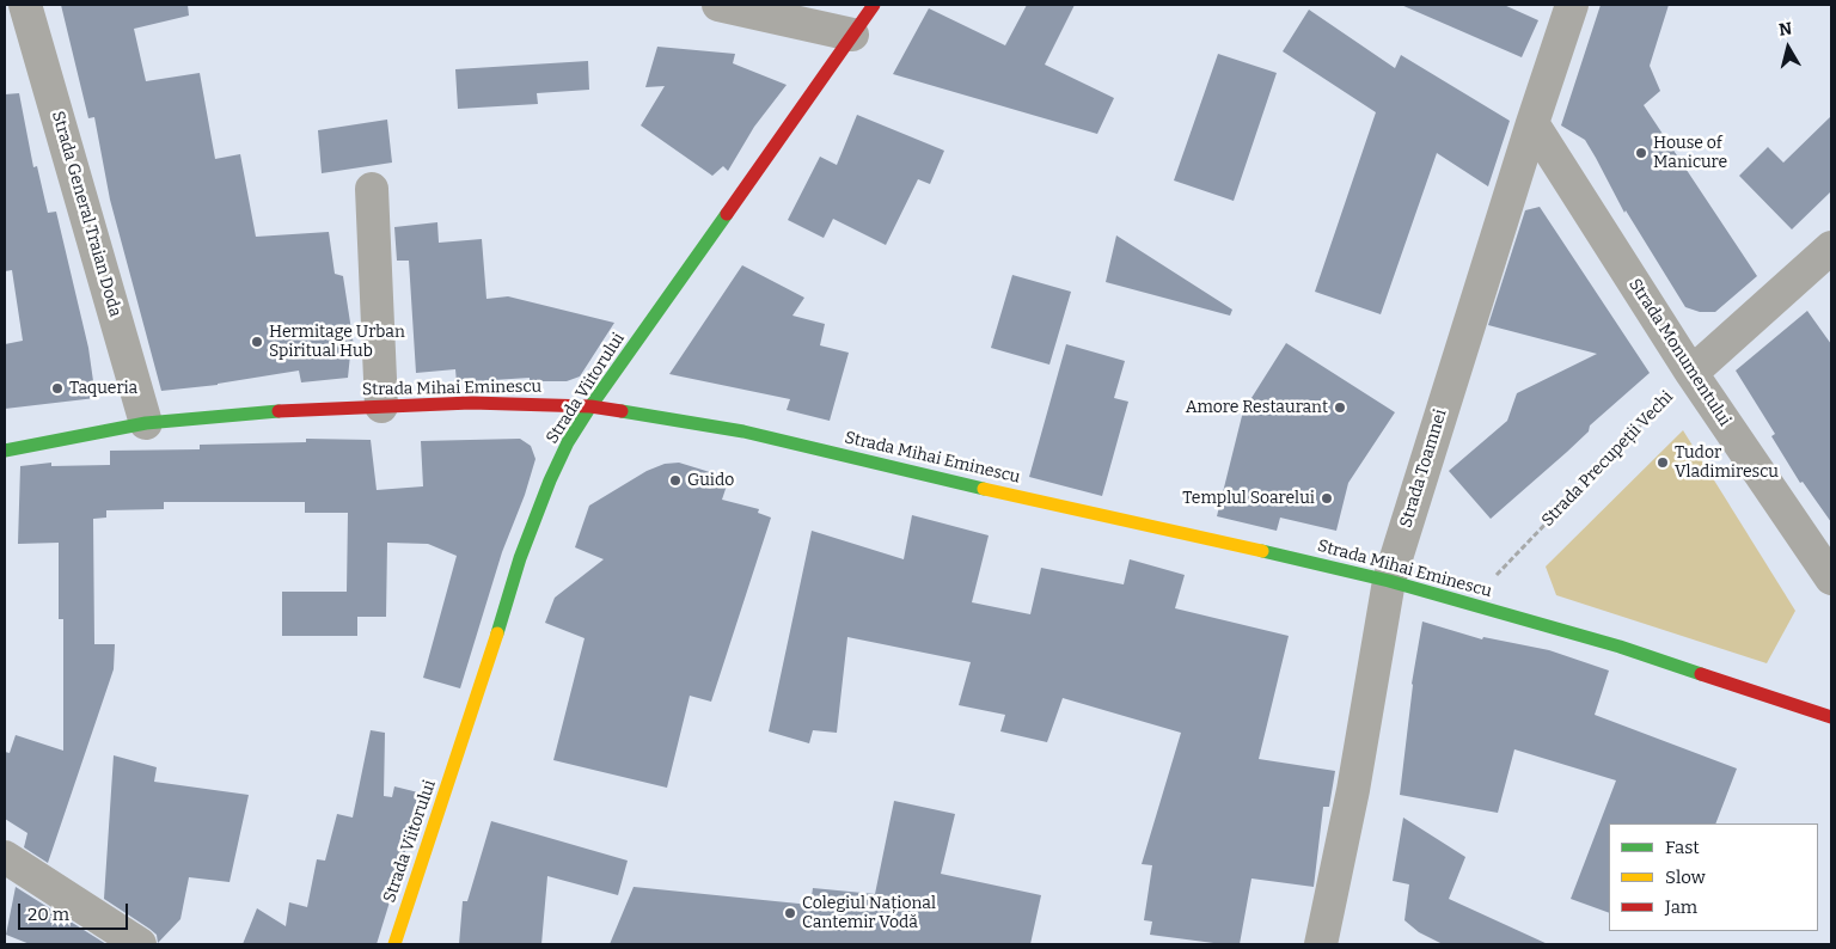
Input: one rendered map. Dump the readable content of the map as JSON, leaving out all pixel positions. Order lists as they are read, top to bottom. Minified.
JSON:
{"streets":{"main road":["Strada Mihai Eminescu","Strada Viitorului"],"street":["Strada General Traian Doda","Strada Monumentului","Strada Toamnei"],"path":["Strada Precupeții Vechi"]},"crossings":[["Strada General Traian Doda","Strada Mihai Eminescu"],["Strada Monumentului","Strada Precupeții Vechi"],["Strada Monumentului","Strada Toamnei"],["Strada Mihai Eminescu","Strada Viitorului"],["Strada Mihai Eminescu","Strada Precupeții Vechi"],["Strada Mihai Eminescu","Strada Toamnei"]],"places":["House of Manicure","Hermitage Urban Spiritual Hub","Taqueria","Amore Restaurant","Tudor Vladimirescu","Guido","Templul Soarelui","Colegiul Național Cantemir Vodă"],"legend":["Fast","Slow","Jam"],"scale_bar":"20 m","north":"top"}
